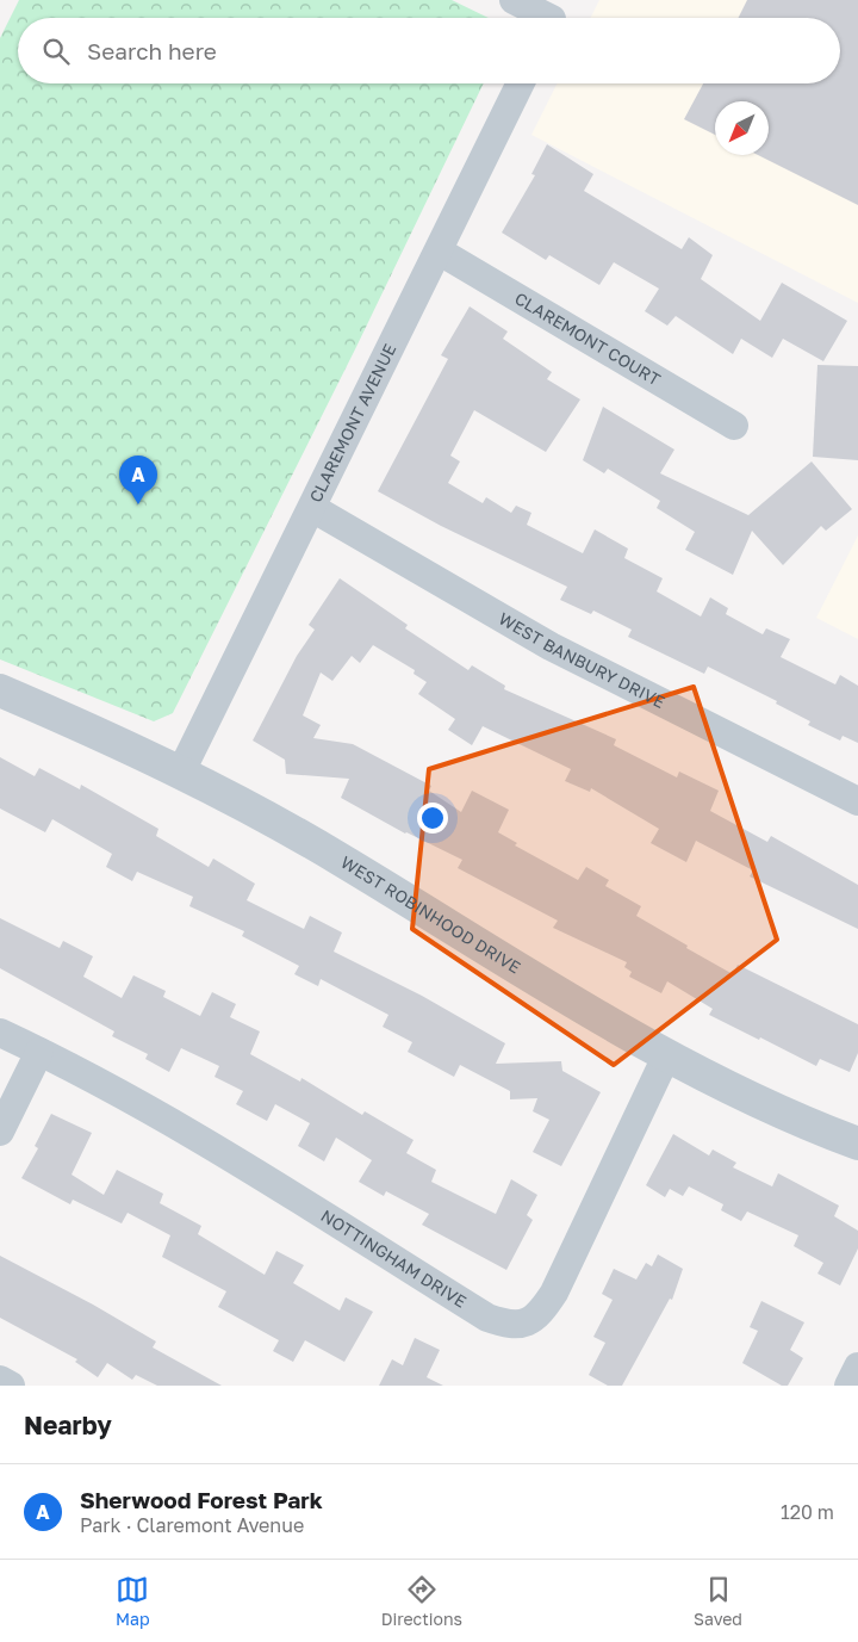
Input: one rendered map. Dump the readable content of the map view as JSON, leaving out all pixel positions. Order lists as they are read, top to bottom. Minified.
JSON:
{"streets":{"street":["CLAREMONT COURT","CLAREMONT AVENUE","WEST BANBURY DRIVE","WEST ROBINHOOD DRIVE","NOTTINGHAM DRIVE"]},"crossings":[["CLAREMONT COURT","CLAREMONT AVENUE"],["CLAREMONT AVENUE","WEST BANBURY DRIVE"],["CLAREMONT AVENUE","WEST ROBINHOOD DRIVE"],["WEST ROBINHOOD DRIVE","NOTTINGHAM DRIVE"]],"north":"bottom left","page":{"search":"Search here","pins":"A","heading":"Nearby","list":[{"mark":"A","name":"Sherwood Forest Park","note":"Park · Claremont Avenue","value":"120 m"}],"nav":["Map","Directions","Saved"]}}
